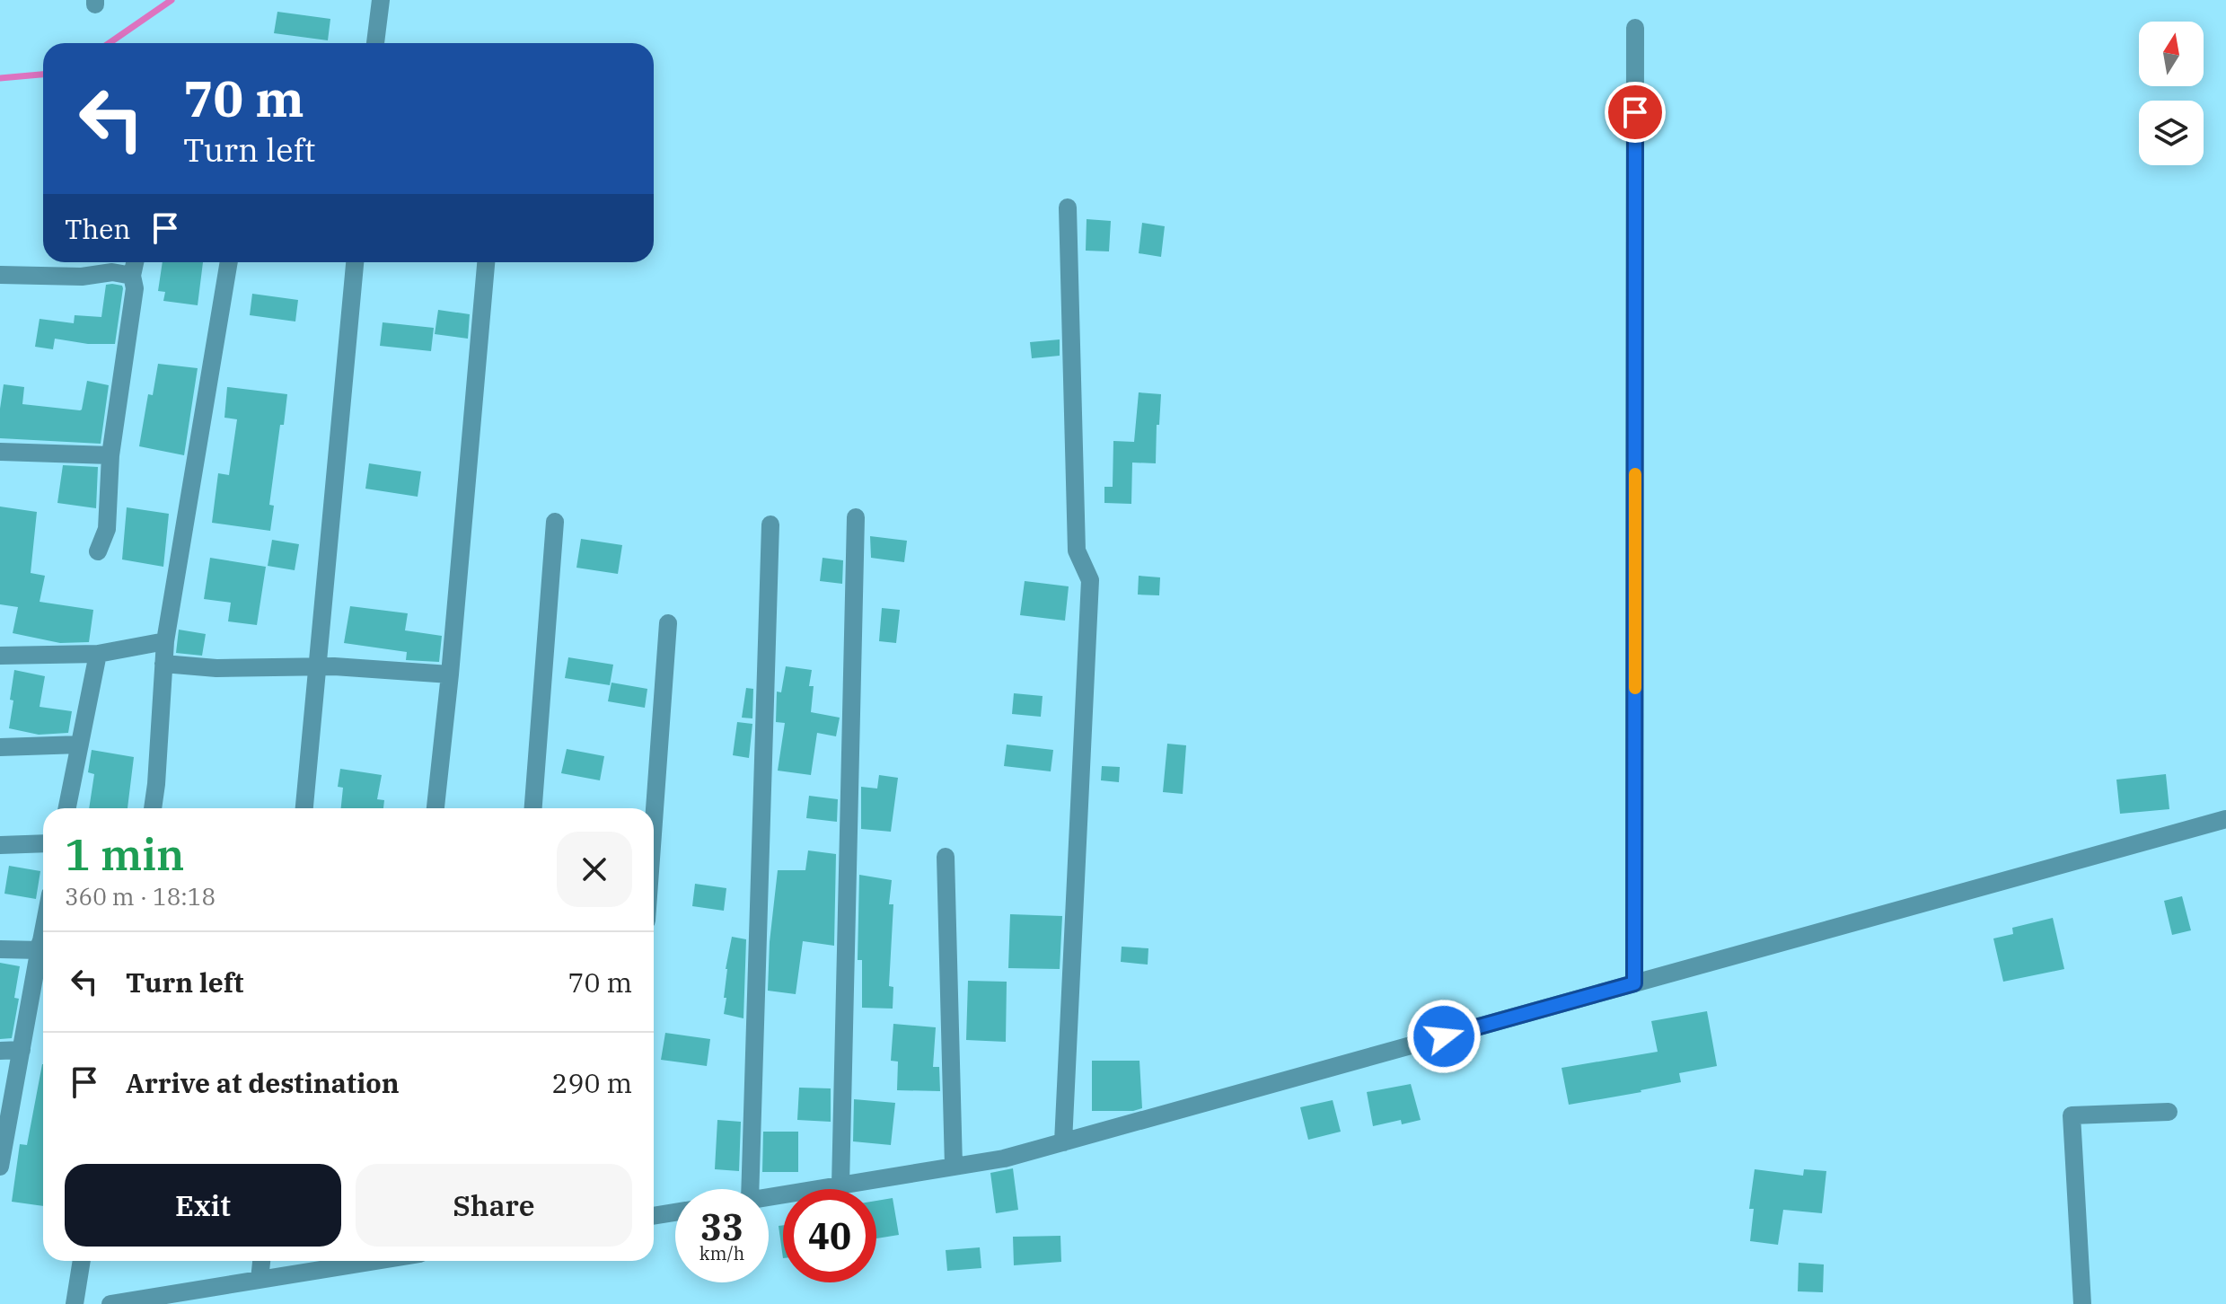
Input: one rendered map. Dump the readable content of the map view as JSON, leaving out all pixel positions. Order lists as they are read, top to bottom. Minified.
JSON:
{"north":"top","page":{"turn":["70 m","Turn left"],"then":"Then","heading":["1 min","360 m · 18:18"],"list":[{"name":"Turn left","value":"70 m"},{"name":"Arrive at destination","value":"290 m"}],"buttons":["Exit","Share"],"speed":"33 km/h","limit":"40"}}
